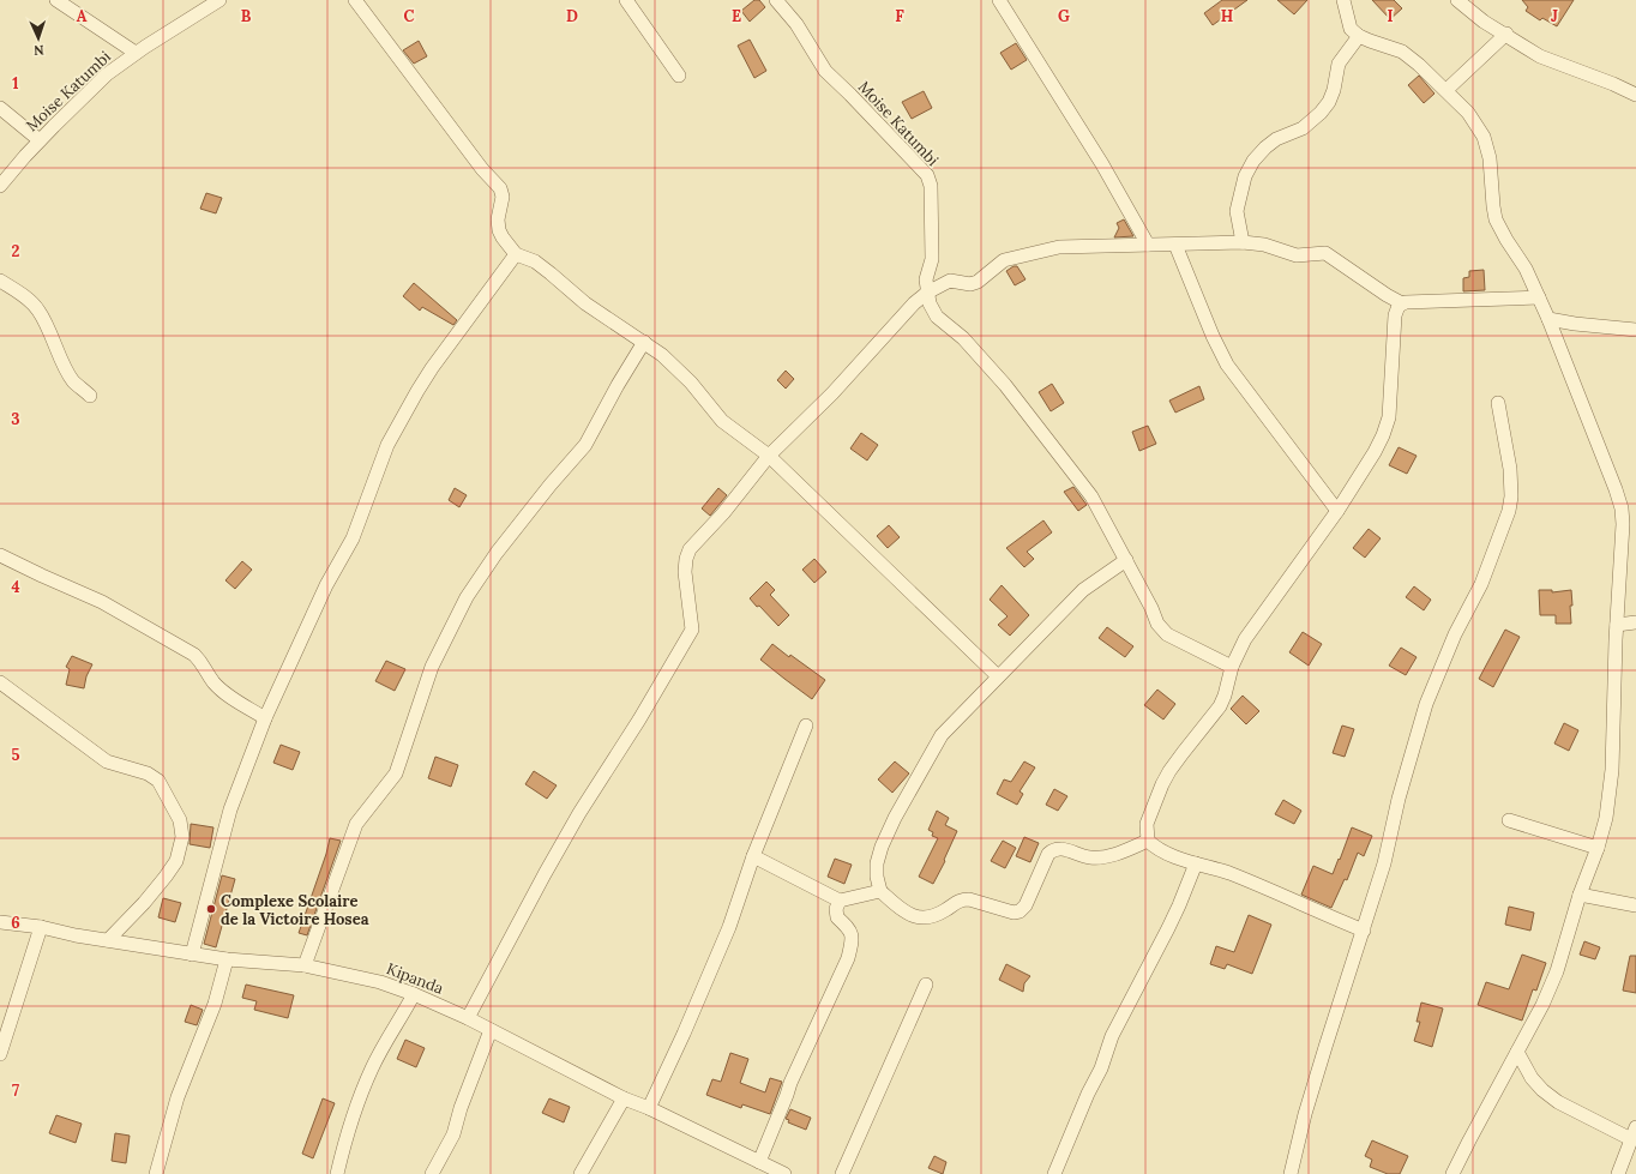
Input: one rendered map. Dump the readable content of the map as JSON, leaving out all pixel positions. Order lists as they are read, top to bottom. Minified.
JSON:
{"streets":{"street":["Moise Katumbi","Kipanda"]},"places":["Complexe Scolaire de la Victoire Hosea"],"north":"bottom","grid":{"columns":["A","B","C","D","E","F","G","H","I","J"],"rows":["1","2","3","4","5","6","7"]}}
